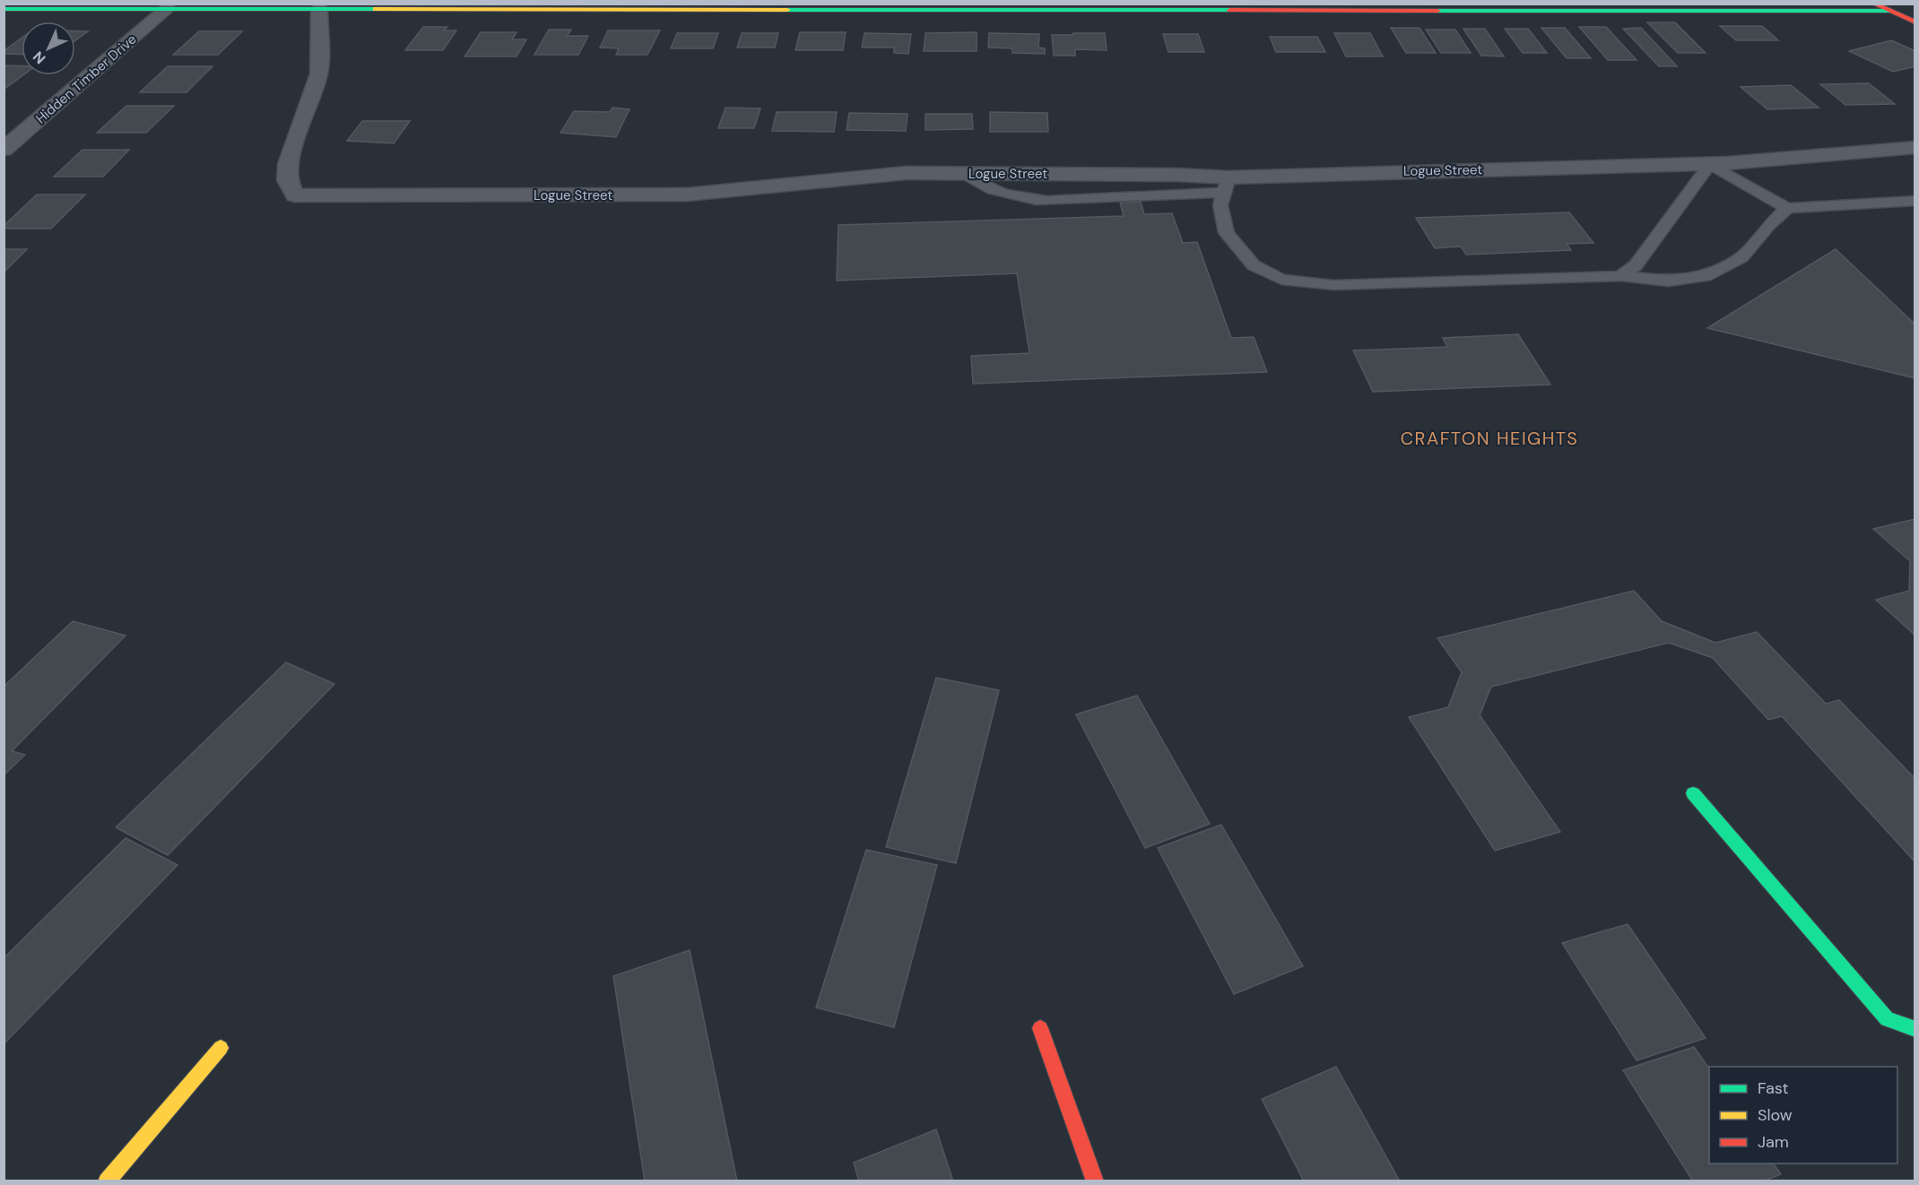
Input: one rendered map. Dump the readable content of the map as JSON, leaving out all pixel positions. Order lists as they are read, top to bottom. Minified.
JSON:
{"streets":{"street":["Hidden Timber Drive","Logue Street"]},"districts":["CRAFTON HEIGHTS"],"legend":["Fast","Slow","Jam"],"north":"bottom left"}
